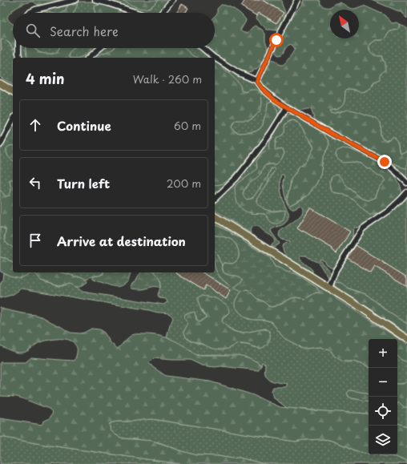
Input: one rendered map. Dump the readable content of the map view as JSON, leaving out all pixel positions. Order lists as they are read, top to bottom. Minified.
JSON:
{"north":"top left","page":{"search":"Search here","heading":["4 min","Walk · 260 m"],"list":[["Continue","60 m"],["Turn left","200 m"],"Arrive at destination"],"map_buttons":["+","−"]}}
